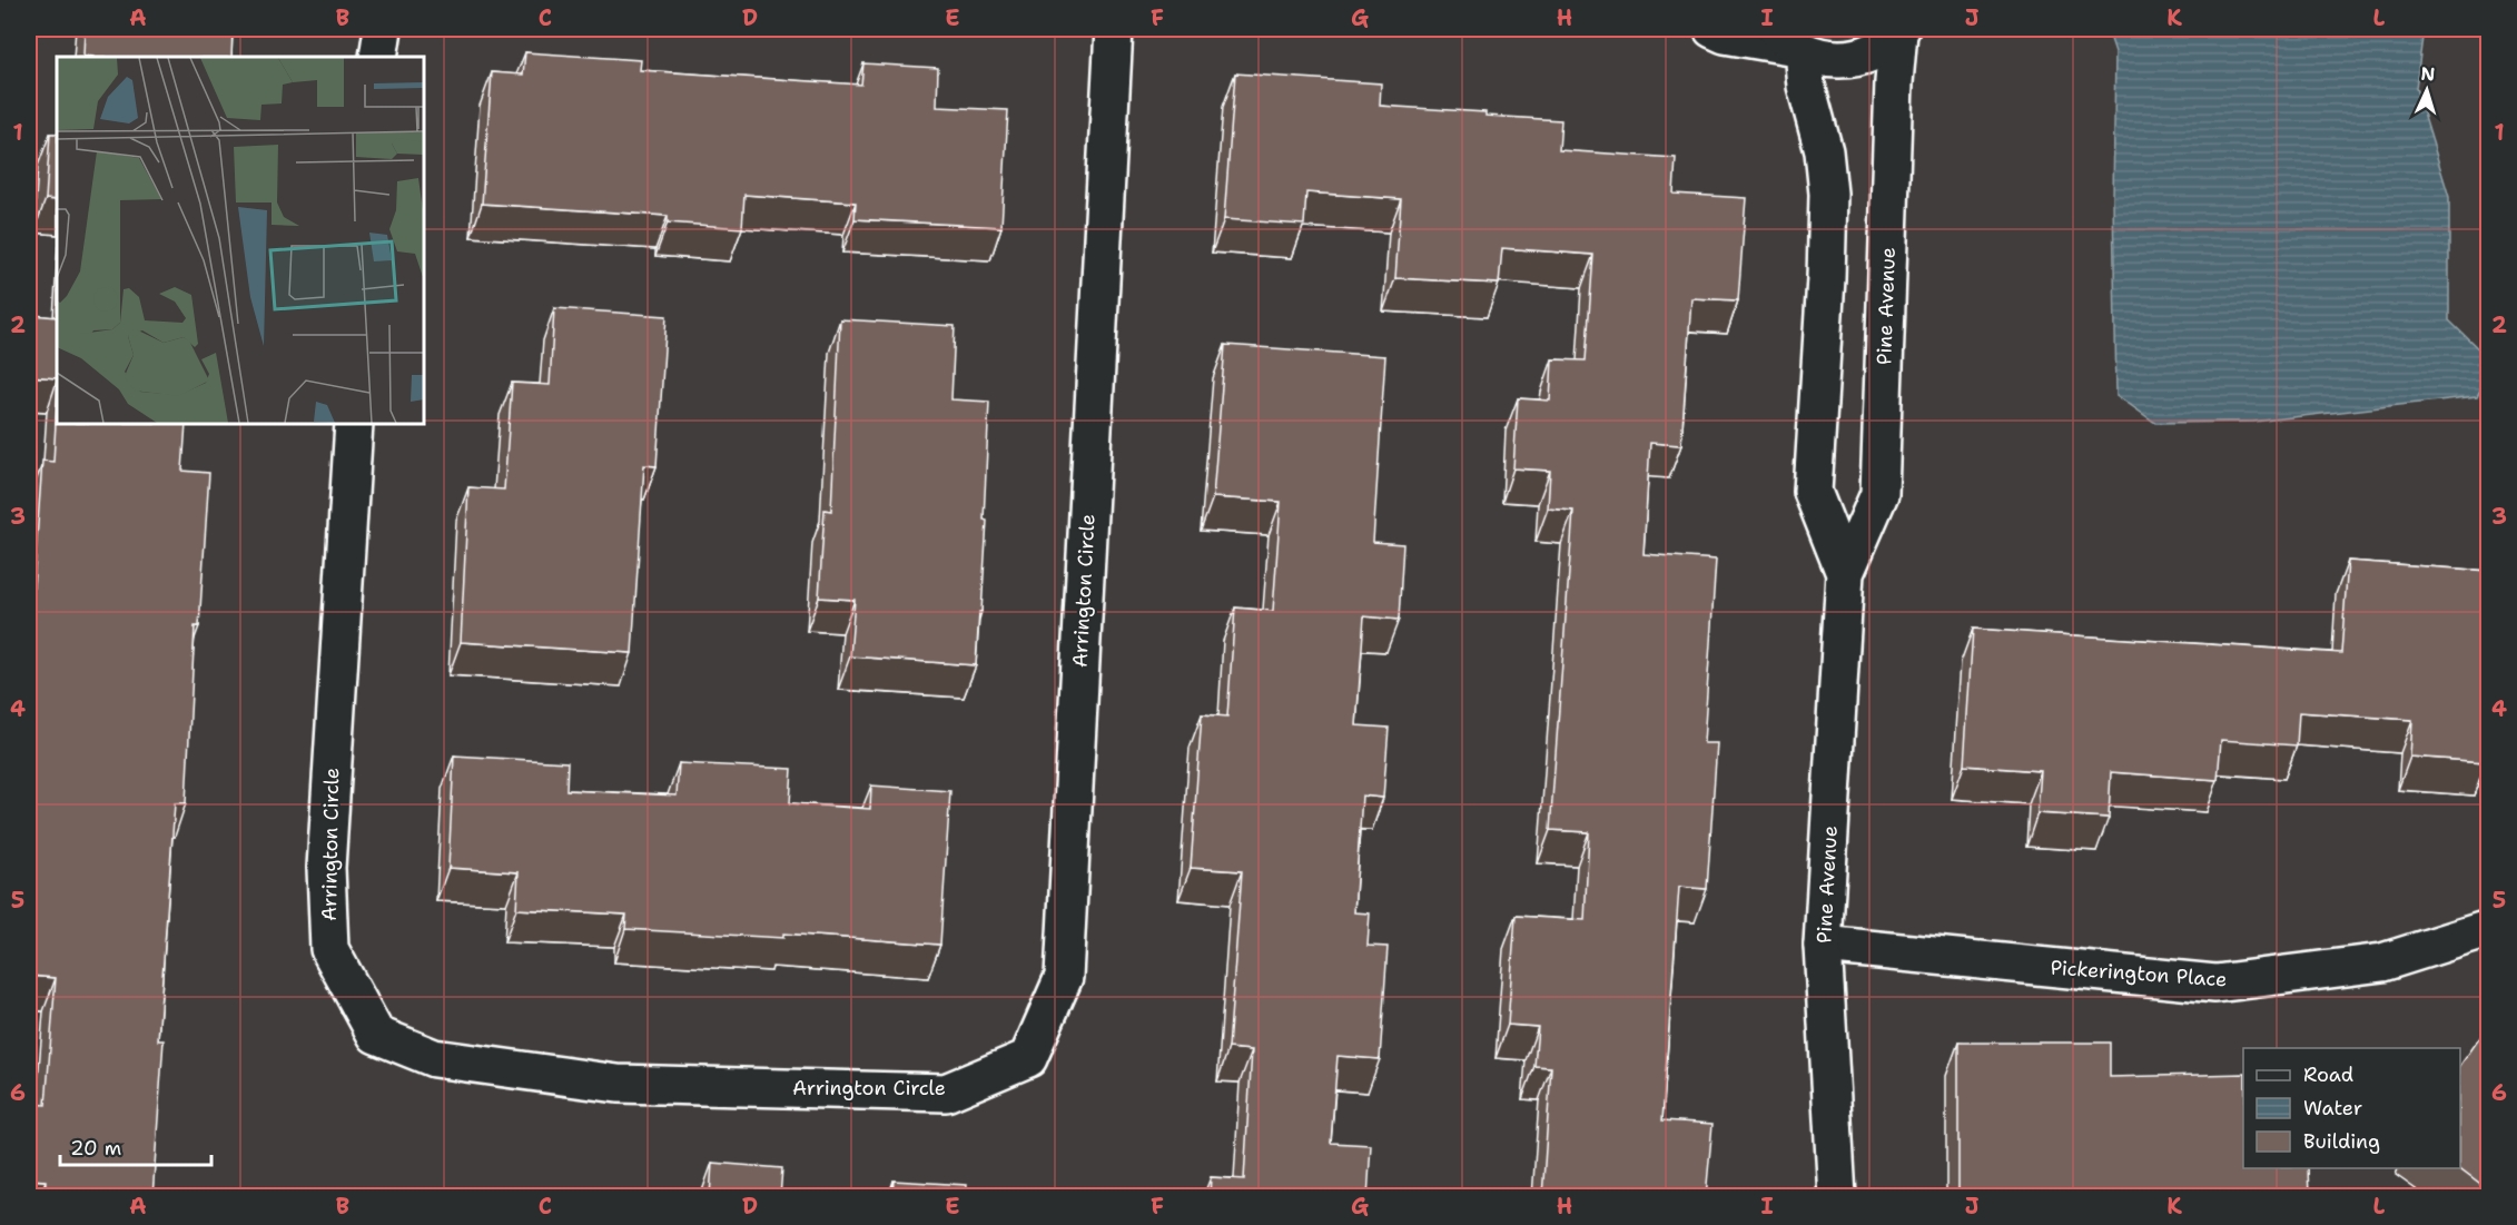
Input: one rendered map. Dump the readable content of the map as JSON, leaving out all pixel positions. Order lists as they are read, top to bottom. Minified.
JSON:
{"streets":{"street":["Pine Avenue","Arrington Circle","Pickerington Place"]},"crossings":[["Pine Avenue","Pickerington Place"]],"legend":["Road","Water","Building"],"scale_bar":"20 m","north":"top","grid":{"columns":["A","B","C","D","E","F","G","H","I","J","K","L"],"rows":["1","2","3","4","5","6"]}}
